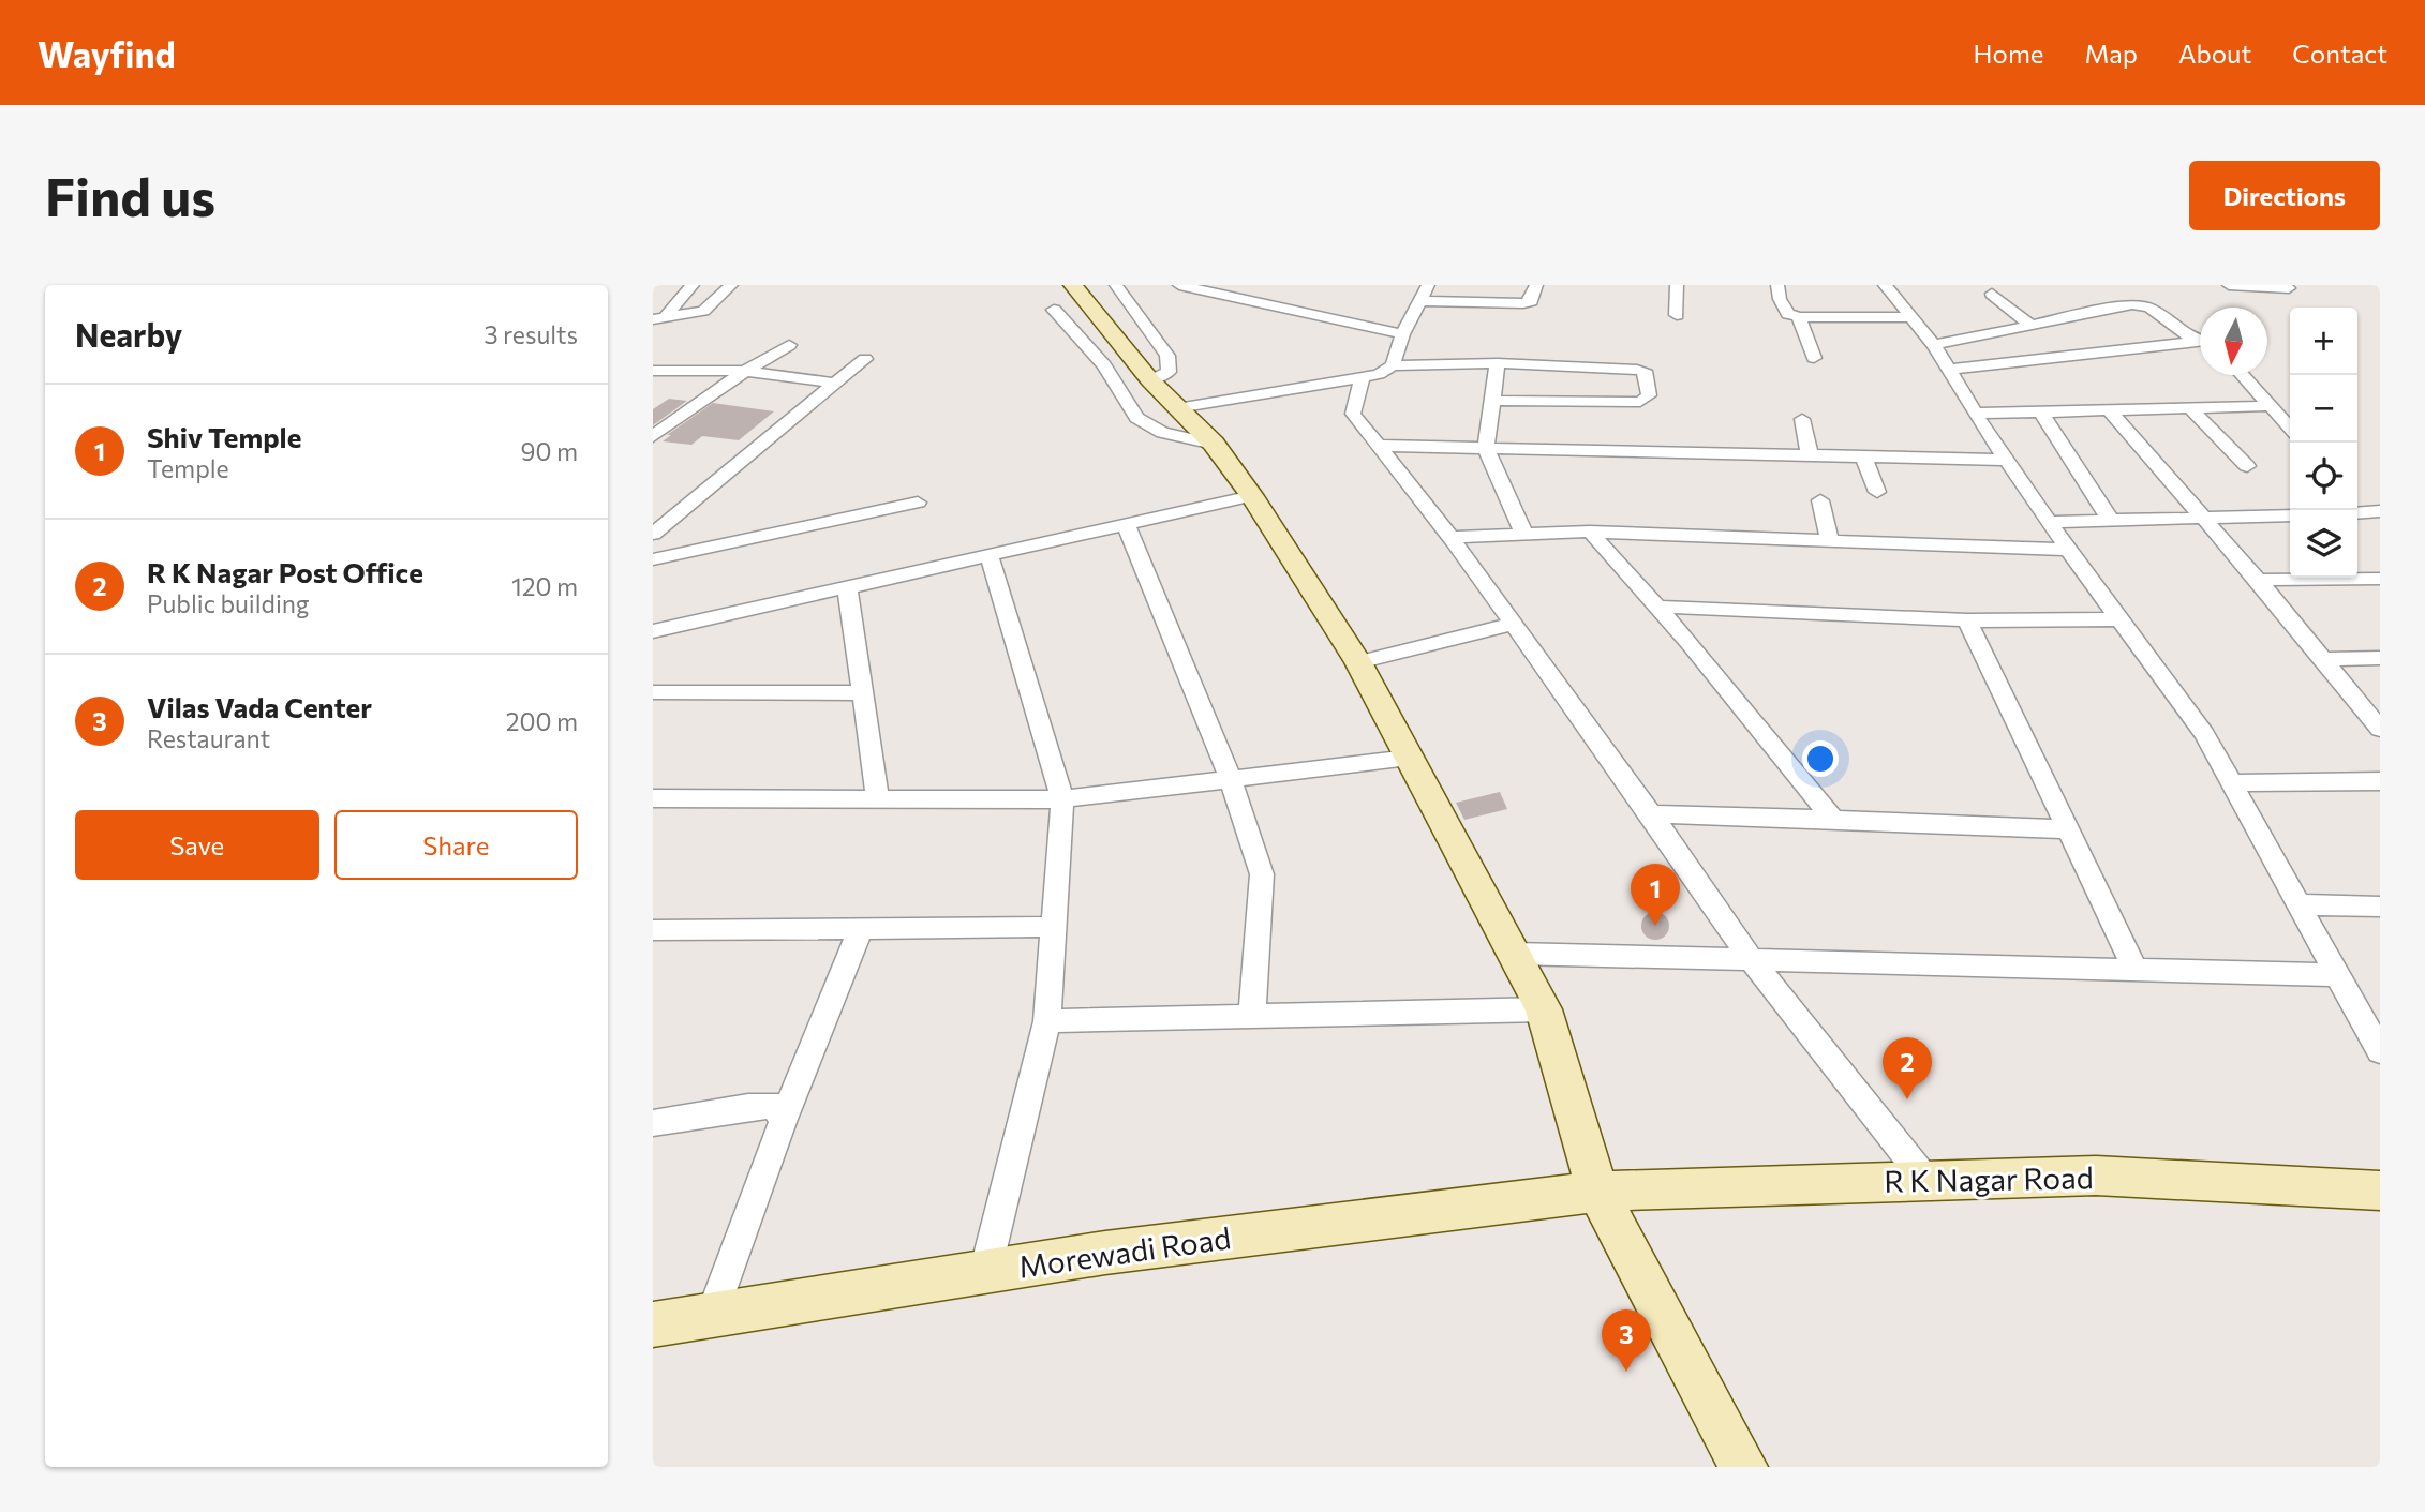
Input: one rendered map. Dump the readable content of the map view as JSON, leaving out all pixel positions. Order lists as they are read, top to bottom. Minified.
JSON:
{"streets":{"street":["R K Nagar Road","Morewadi Road"]},"crossings":[["R K Nagar Road","Morewadi Road"]],"north":"bottom","page":{"header":"Wayfind","nav":["Home","Map","About","Contact"],"buttons":["Directions",["Save","Share"]],"title":"Find us","heading":["Nearby","3 results"],"map_buttons":["+","−"],"list":[{"mark":"1","name":"Shiv Temple","note":"Temple","value":"90 m"},{"mark":"2","name":"R K Nagar Post Office","note":"Public building","value":"120 m"},{"mark":"3","name":"Vilas Vada Center","note":"Restaurant","value":"200 m"}],"pins":["1","2","3"]}}
